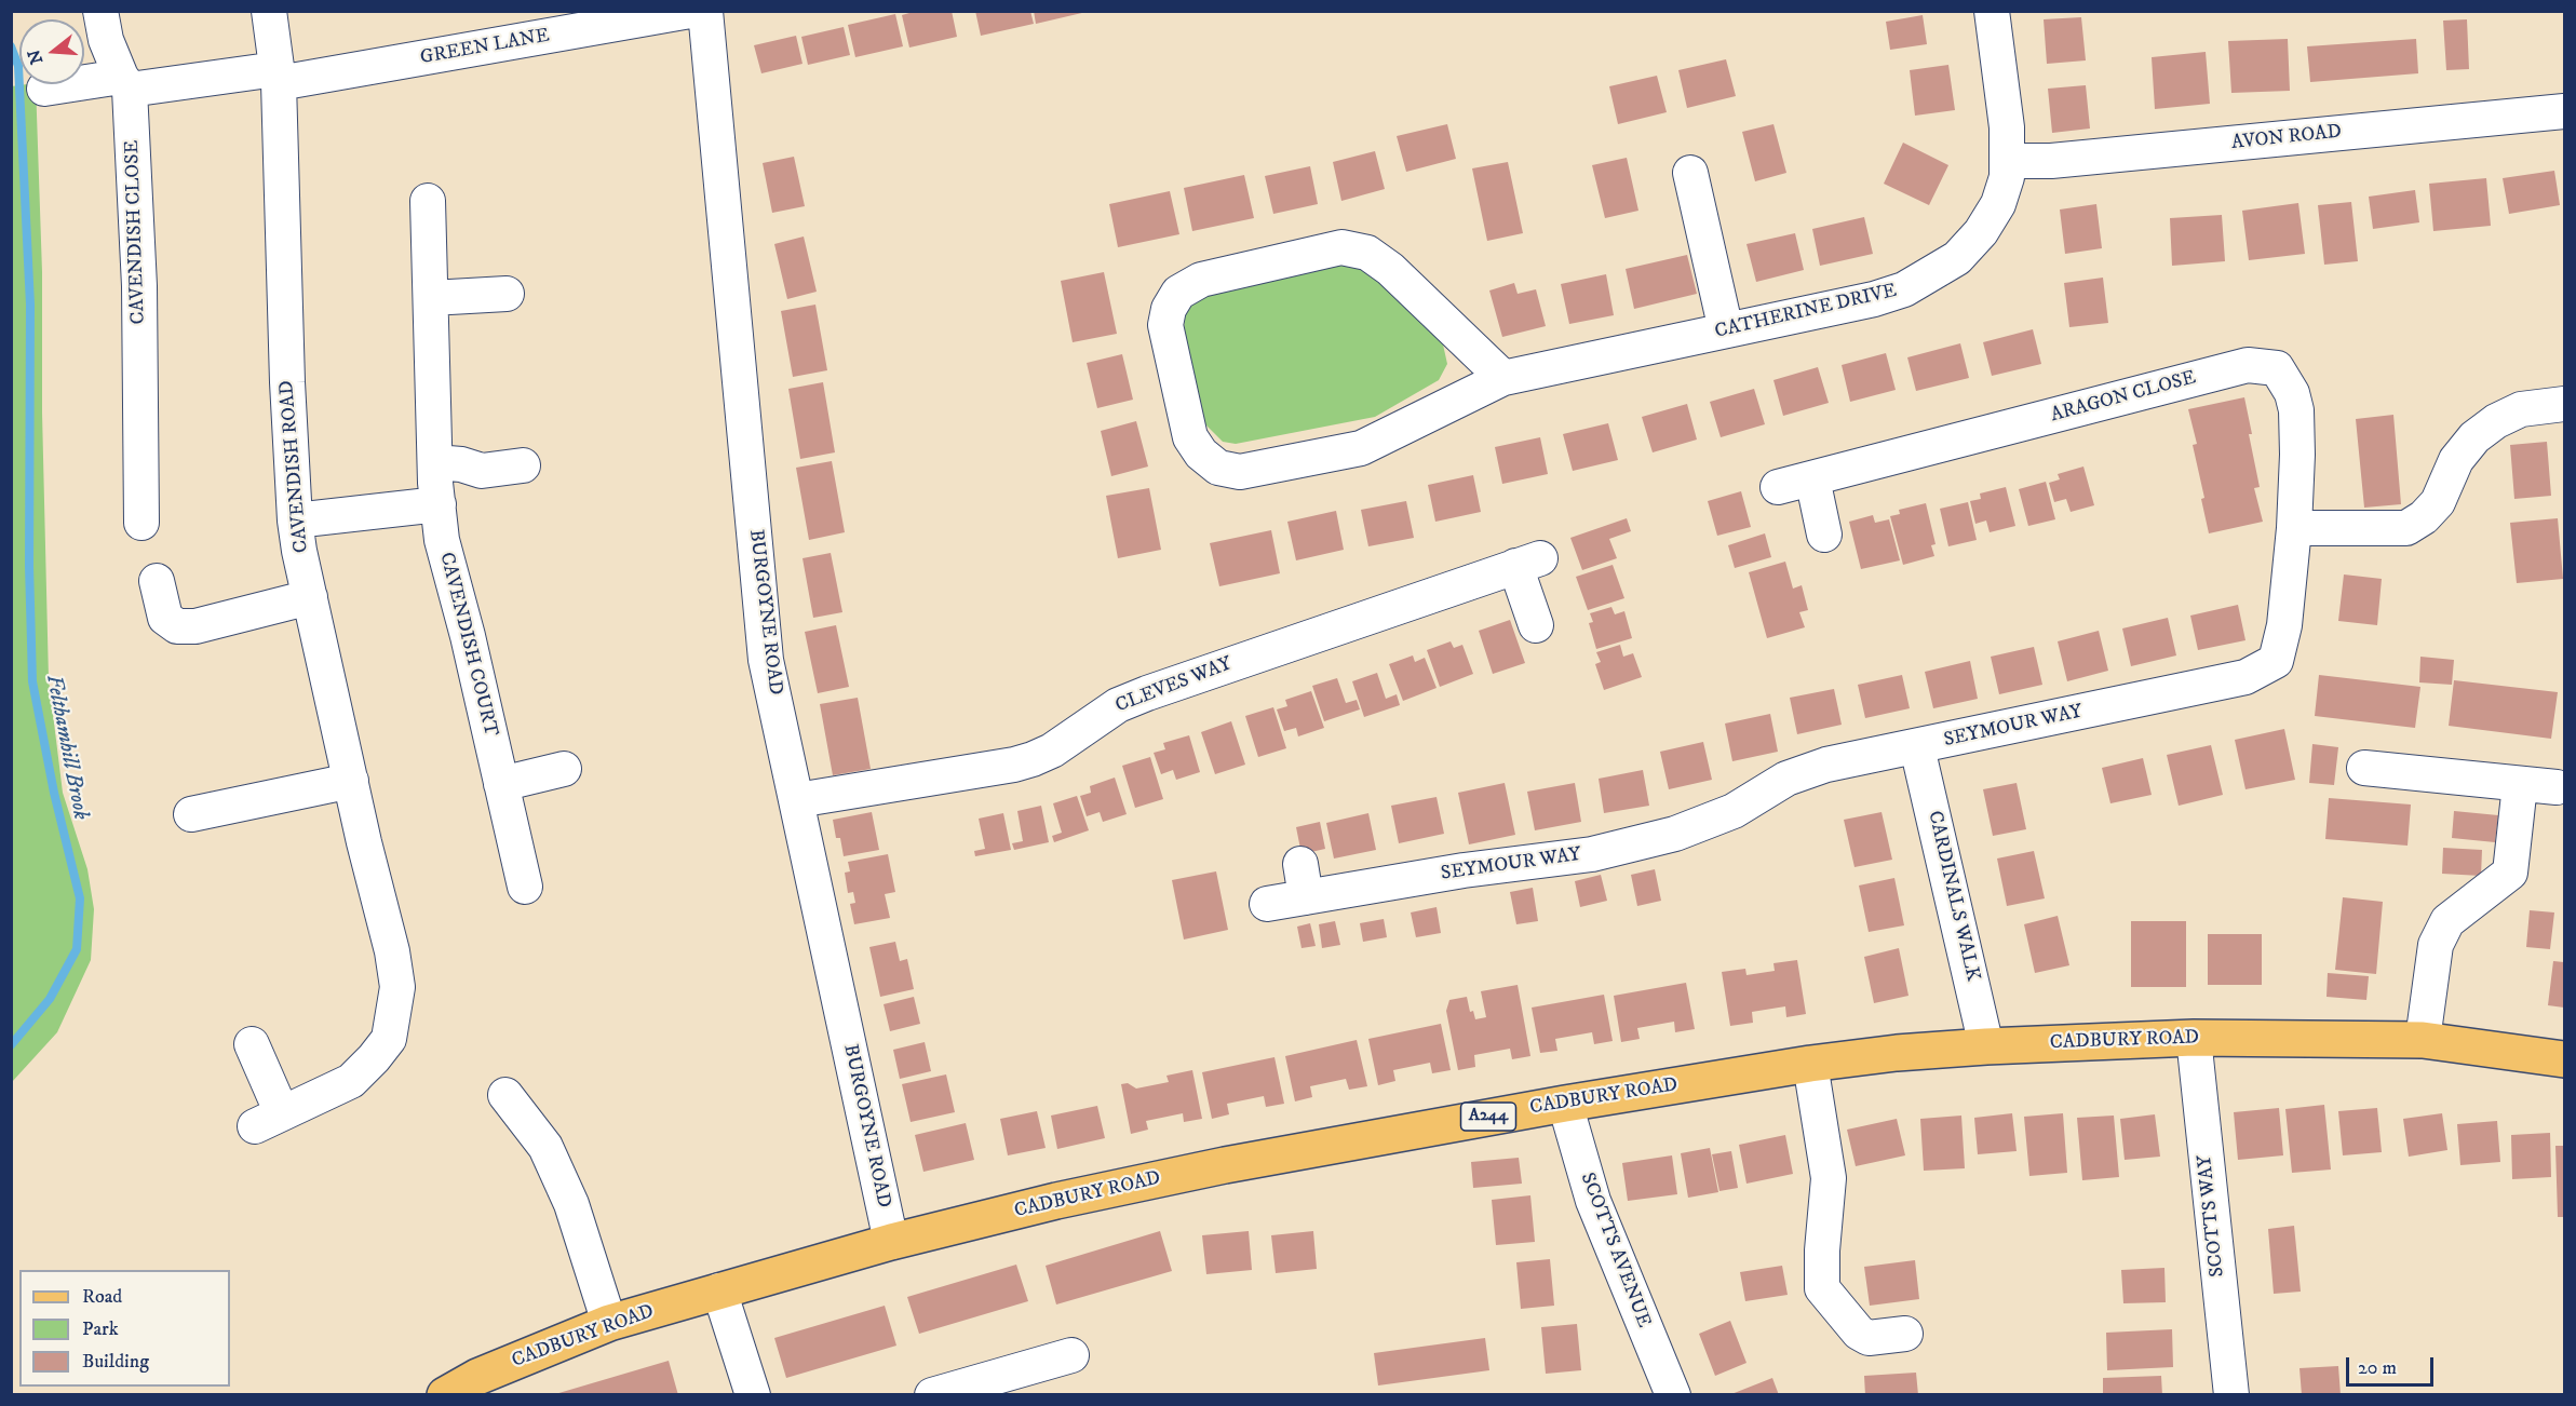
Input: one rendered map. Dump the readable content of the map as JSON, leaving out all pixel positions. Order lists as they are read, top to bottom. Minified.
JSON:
{"streets":{"main road":["CADBURY ROAD","A244"],"street":["GREEN LANE","AVON ROAD","CAVENDISH CLOSE","CATHERINE DRIVE","ARAGON CLOSE","CAVENDISH ROAD","BURGOYNE ROAD","CAVENDISH COURT","CLEVES WAY","SEYMOUR WAY","CARDINALS WALK","SCOTTS WAY","SCOTTS AVENUE"]},"crossings":[["GREEN LANE","CAVENDISH ROAD"],["AVON ROAD","CATHERINE DRIVE"],["ARAGON CLOSE","SEYMOUR WAY"],["BURGOYNE ROAD","CLEVES WAY"],["BURGOYNE ROAD","CADBURY ROAD"],["SEYMOUR WAY","CARDINALS WALK"],["CARDINALS WALK","CADBURY ROAD"],["CADBURY ROAD","SCOTTS WAY"],["CADBURY ROAD","SCOTTS AVENUE"]],"water":["Felthamhill Brook"],"legend":["Road","Park","Building"],"scale_bar":"20 m","north":"left"}
